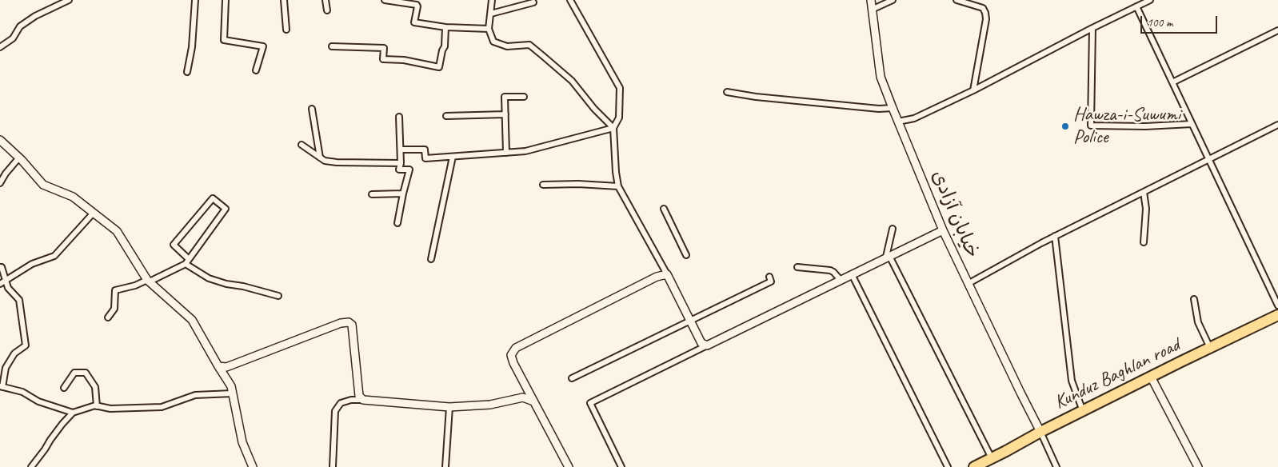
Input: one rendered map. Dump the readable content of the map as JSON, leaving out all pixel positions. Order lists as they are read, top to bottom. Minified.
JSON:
{"streets":{"highway":["Kunduz Baghlan road"],"street":["خیابان آزادی"]},"crossings":[["خیابان آزادی","Kunduz Baghlan road"]],"places":["Hawza-i-Suwumi Police"],"scale_bar":"100 m"}
